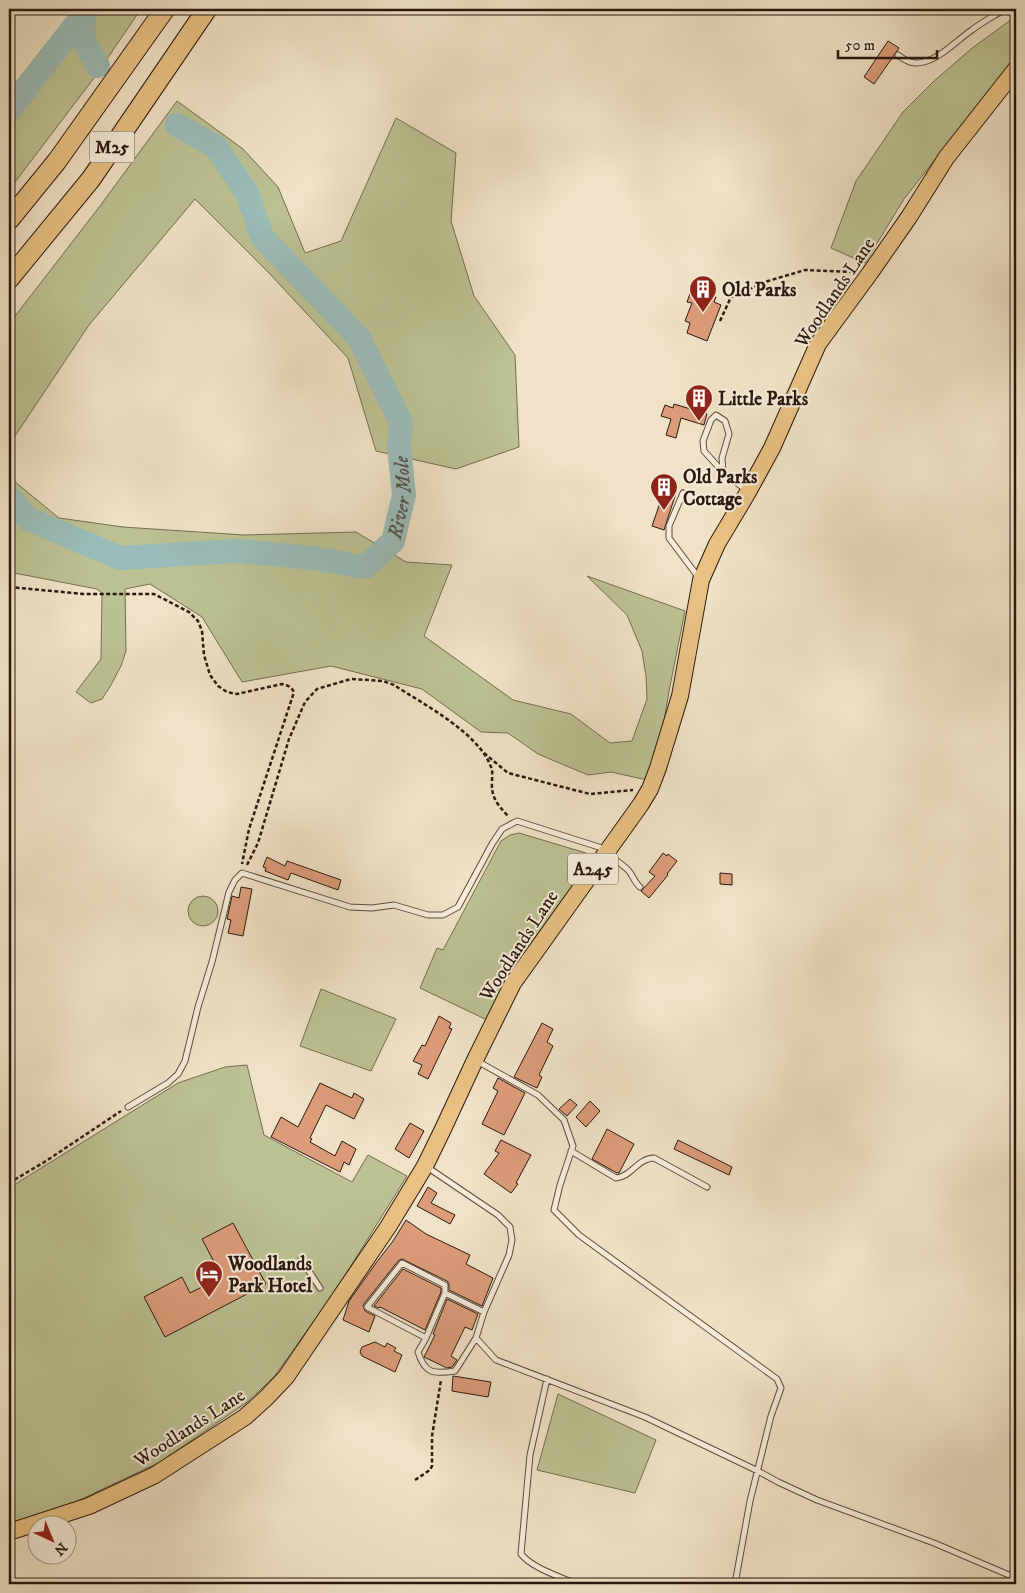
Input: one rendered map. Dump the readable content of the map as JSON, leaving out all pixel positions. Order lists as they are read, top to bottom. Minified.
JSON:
{"streets":{"highway":["M25"],"main road":["Woodlands Lane","A245"]},"water":["River Mole"],"places":{"building":["Old Parks","Little Parks","Old Parks Cottage"],"hotel":["Woodlands Park Hotel"]},"scale_bar":"50 m","north":"bottom right"}
